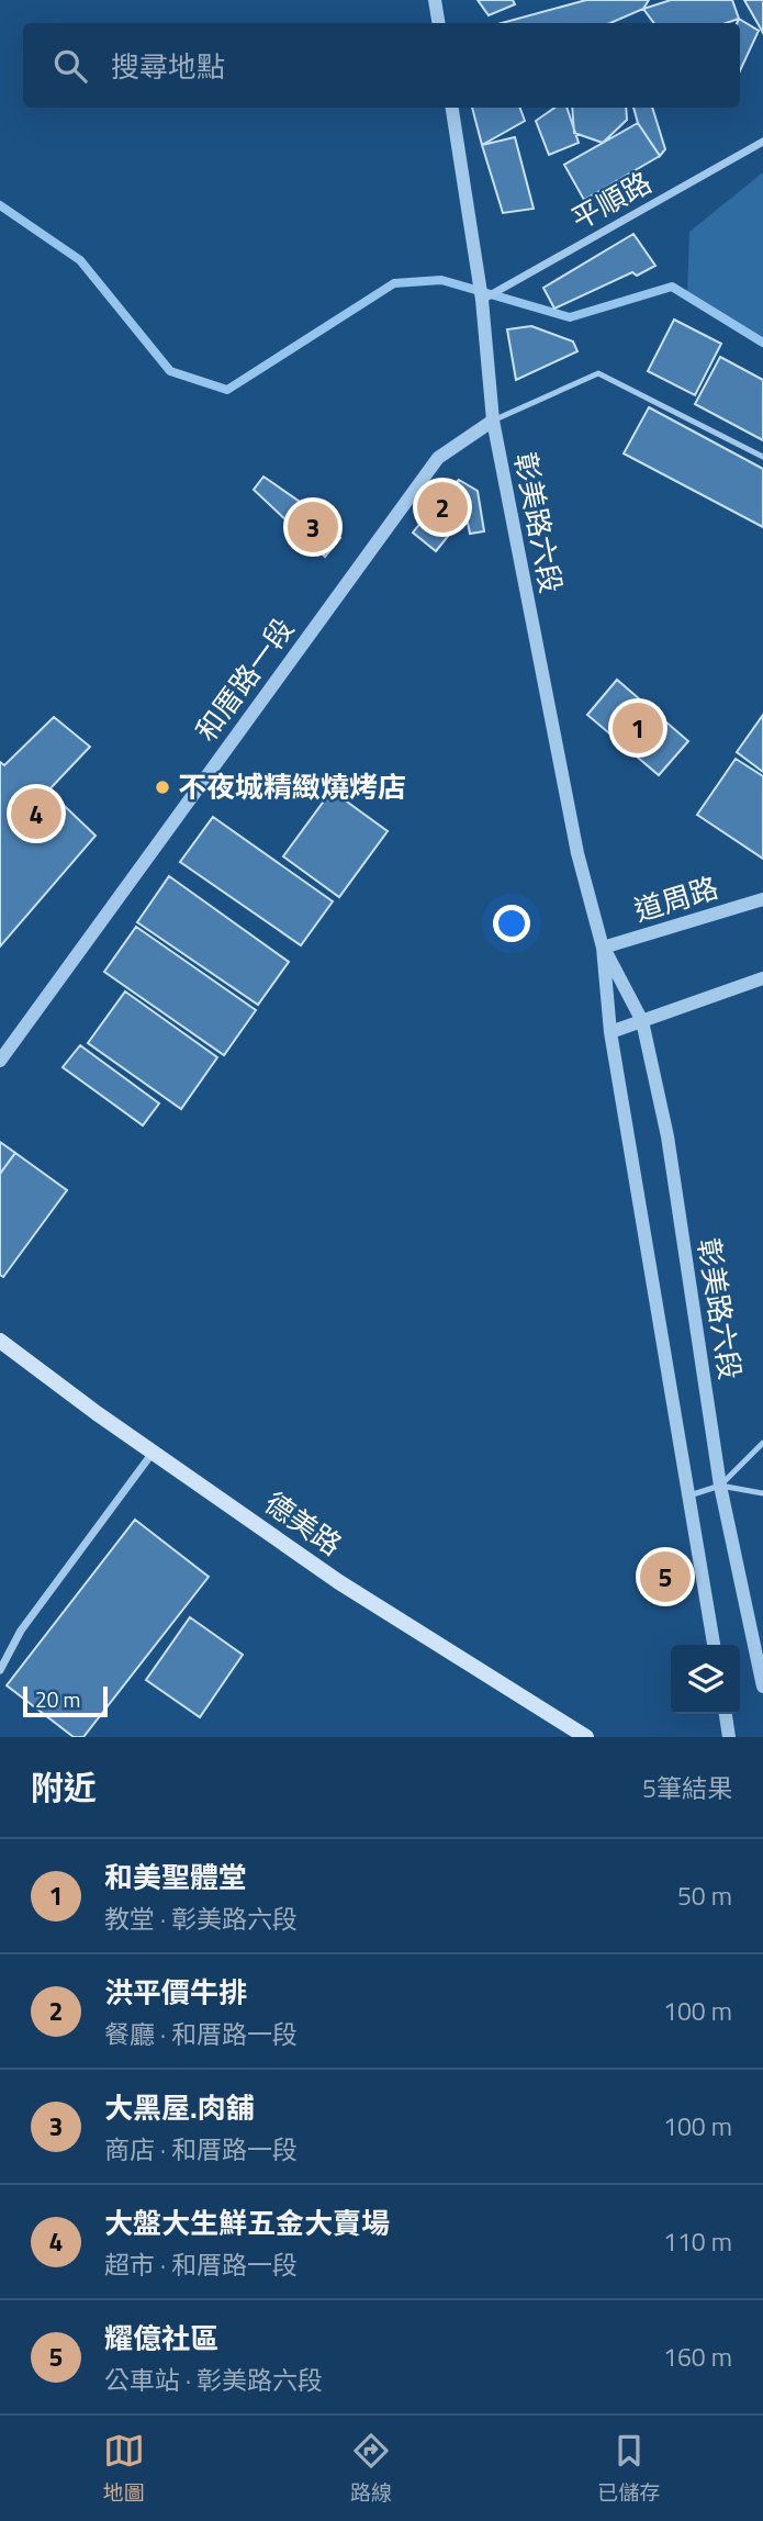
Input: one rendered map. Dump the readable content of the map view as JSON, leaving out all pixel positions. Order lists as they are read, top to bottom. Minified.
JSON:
{"streets":{"main road":["德美路"],"street":["平順路","彰美路六段","和厝路一段","道周路"]},"crossings":[["平順路","彰美路六段"],["彰美路六段","和厝路一段"],["彰美路六段","道周路"]],"places":["不夜城精緻燒烤店"],"scale_bar":"20 m","page":{"search":"搜尋地點","pins":["2","3","1","4","5"],"scale":"20 m","heading":["附近","5筆結果"],"list":[{"mark":"1","name":"和美聖體堂","note":"教堂 · 彰美路六段","value":"50 m"},{"mark":"2","name":"洪平價牛排","note":"餐廳 · 和厝路一段","value":"100 m"},{"mark":"3","name":"大黑屋.肉舖","note":"商店 · 和厝路一段","value":"100 m"},{"mark":"4","name":"大盤大生鮮五金大賣場","note":"超市 · 和厝路一段","value":"110 m"},{"mark":"5","name":"耀億社區","note":"公車站 · 彰美路六段","value":"160 m"}],"nav":["地圖","路線","已儲存"]}}
